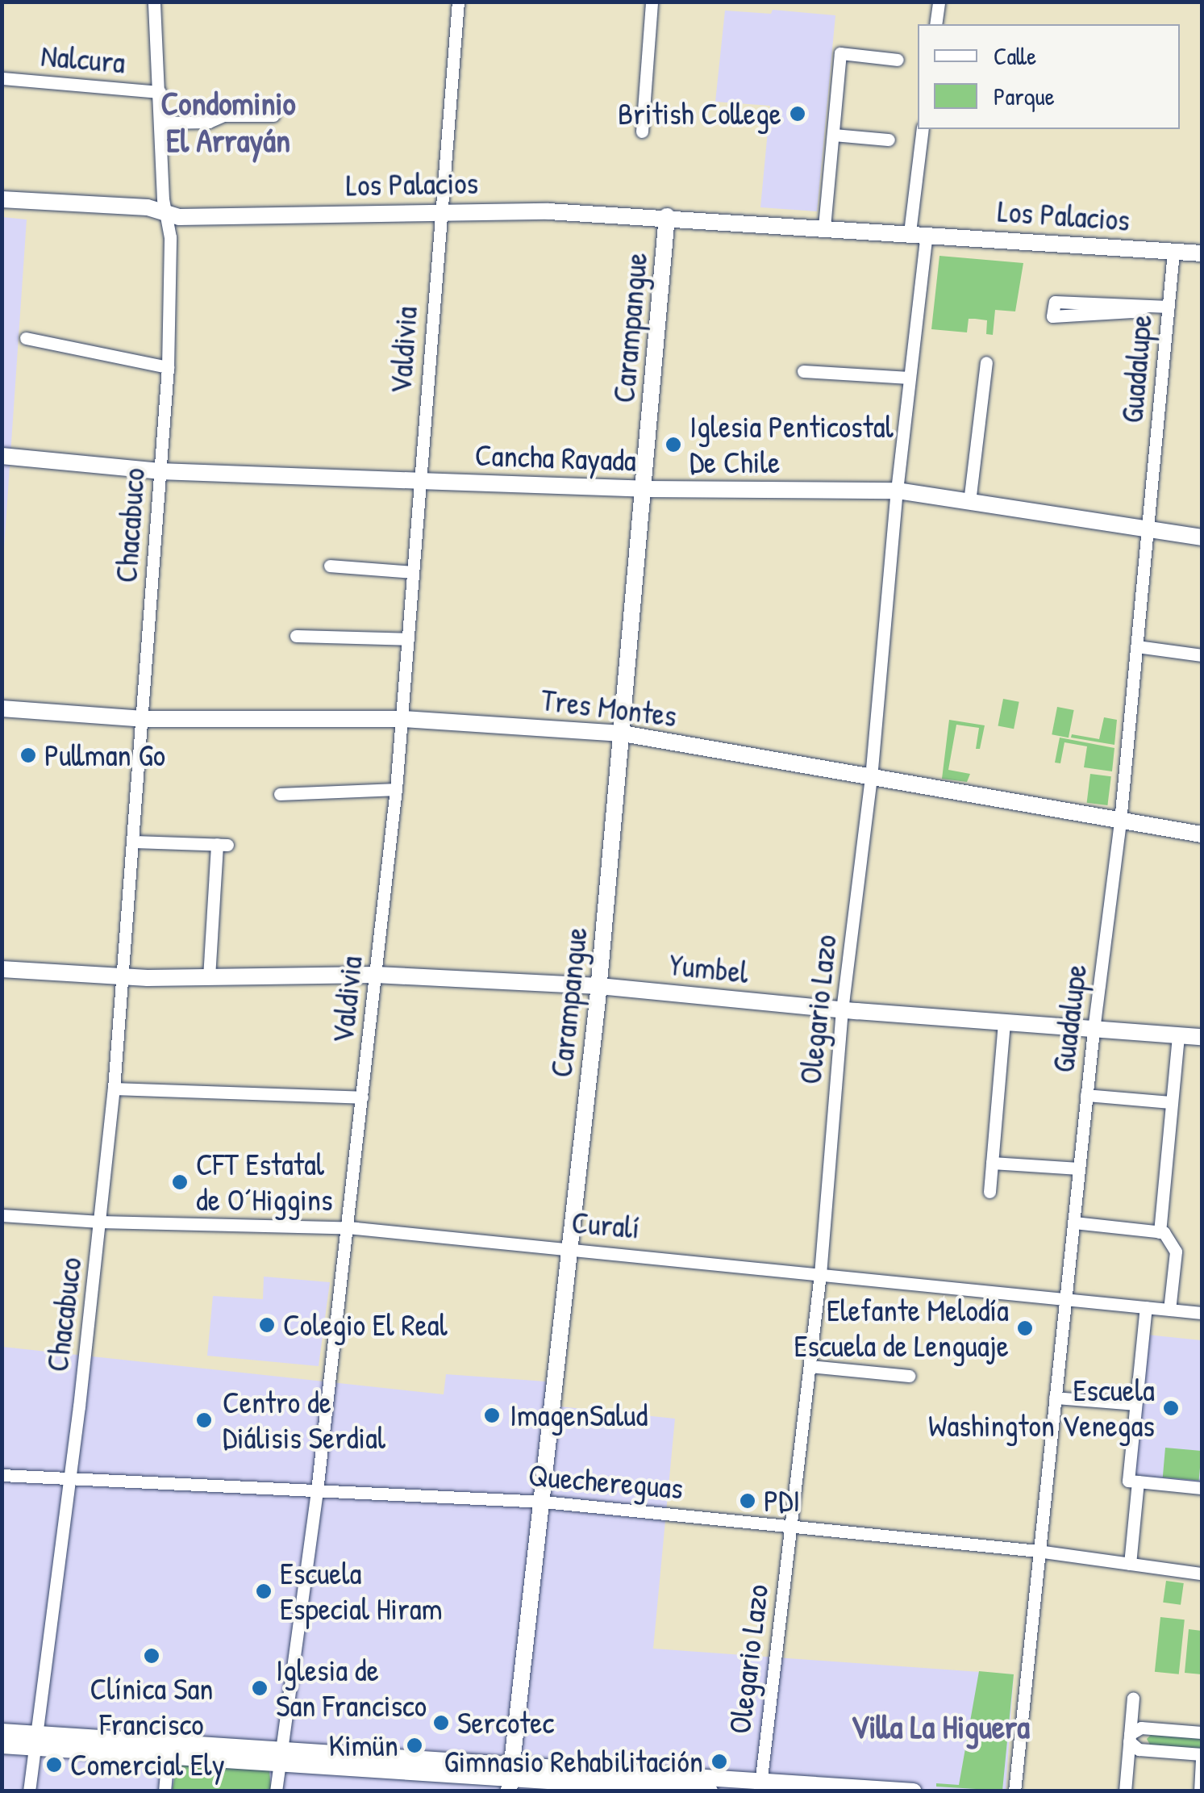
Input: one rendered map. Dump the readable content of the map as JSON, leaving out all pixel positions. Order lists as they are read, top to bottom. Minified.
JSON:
{"streets":{"street":["Nalcura","Los Palacios","Carampangue","Valdivia","Guadalupe","Cancha Rayada","Chacabuco","Tres Montes","Yumbel","Olegario Lazo","Curalí","Quechereguas"]},"crossings":[["Nalcura","Chacabuco"],["Los Palacios","Carampangue"],["Los Palacios","Valdivia"],["Los Palacios","Guadalupe"],["Los Palacios","Chacabuco"],["Los Palacios","Olegario Lazo"],["Carampangue","Cancha Rayada"],["Carampangue","Tres Montes"],["Carampangue","Yumbel"],["Carampangue","Curalí"],["Carampangue","Quechereguas"],["Valdivia","Cancha Rayada"],["Valdivia","Tres Montes"],["Valdivia","Yumbel"],["Valdivia","Curalí"],["Valdivia","Quechereguas"],["Guadalupe","Cancha Rayada"],["Guadalupe","Tres Montes"],["Guadalupe","Yumbel"],["Guadalupe","Curalí"],["Guadalupe","Quechereguas"],["Cancha Rayada","Chacabuco"],["Cancha Rayada","Olegario Lazo"],["Chacabuco","Tres Montes"],["Chacabuco","Yumbel"],["Chacabuco","Curalí"],["Chacabuco","Quechereguas"],["Tres Montes","Olegario Lazo"],["Yumbel","Olegario Lazo"],["Olegario Lazo","Curalí"],["Olegario Lazo","Quechereguas"]],"districts":["Condominio El Arrayán","Villa La Higuera"],"places":["British College","Iglesia Penticostal De Chile","Pullman Go","CFT Estatal de O´Higgins","Colegio El Real","Elefante Melodía Escuela de Lenguaje","Escuela Washington Venegas","ImagenSalud","Centro de Diálisis Serdial","PDI","Escuela Especial Hiram","Clínica San Francisco","Iglesia de San Francisco","Sercotec","Kimün","Gimnasio Rehabilitación","Comercial Ely"],"legend":["Calle","Parque"]}
